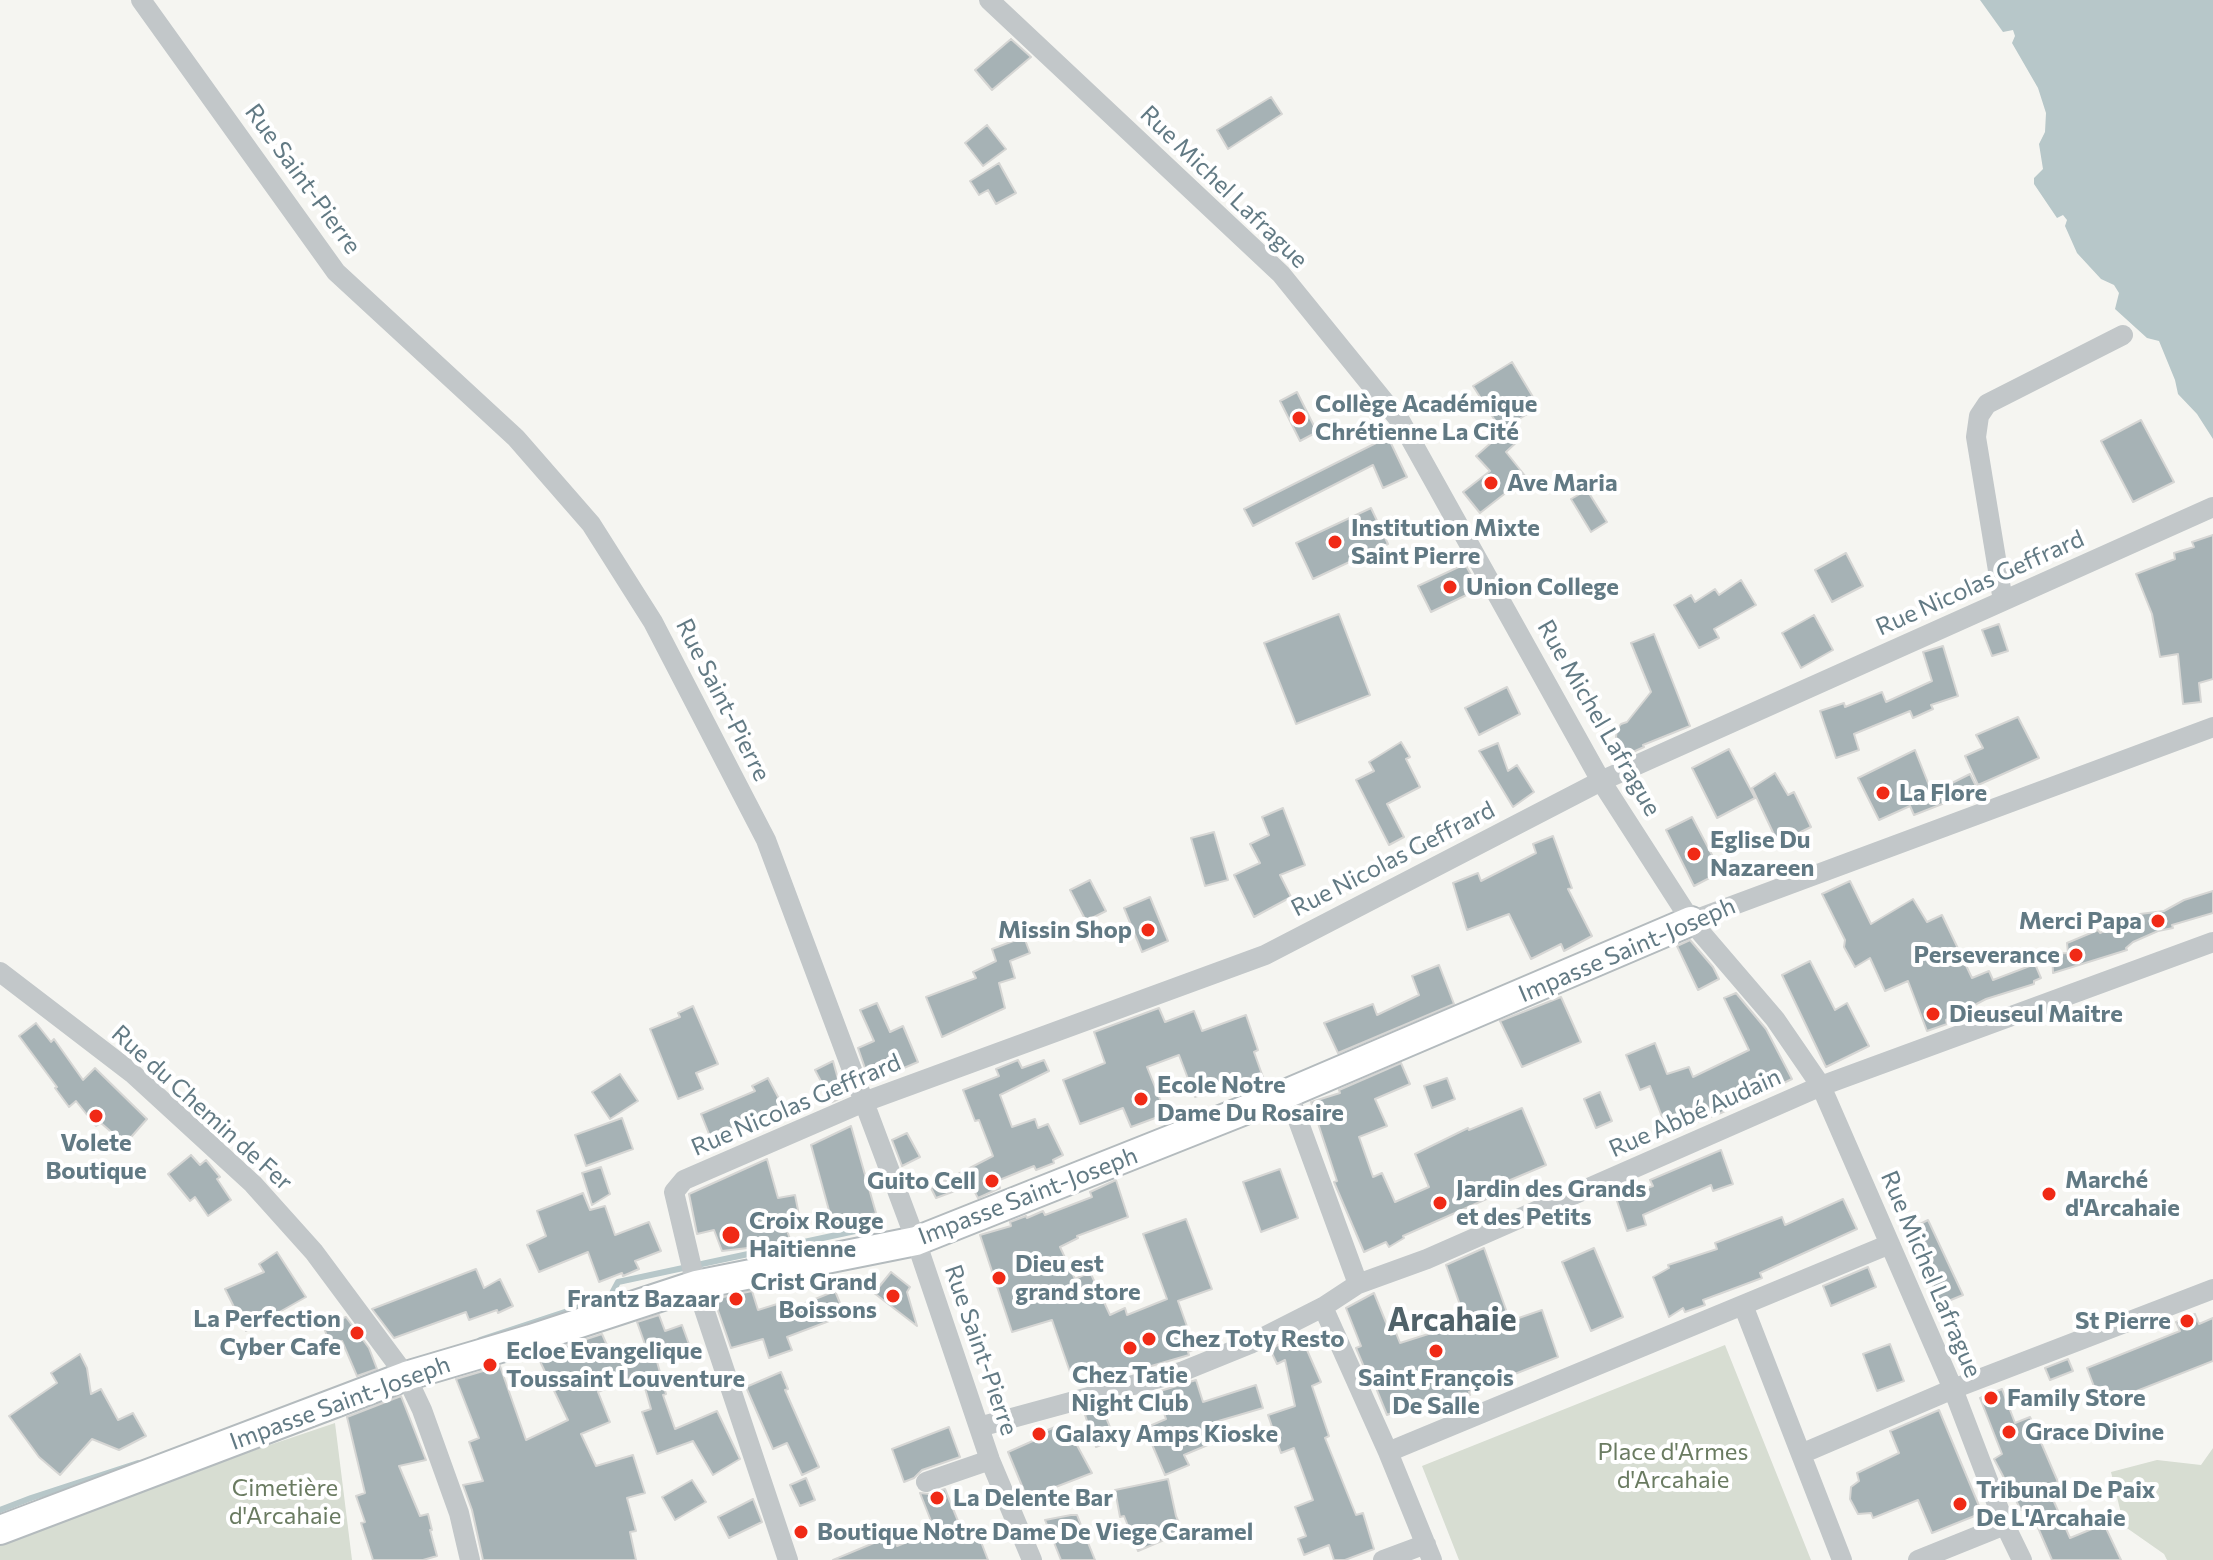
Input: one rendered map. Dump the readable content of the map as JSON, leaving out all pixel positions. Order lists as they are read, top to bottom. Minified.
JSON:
{"streets":{"street":["Rue Saint-Pierre","Rue Michel Lafrague","Rue Nicolas Geffrard","Impasse Saint-Joseph","Rue du Chemin de Fer","Rue Abbé Audain"]},"crossings":[["Rue Saint-Pierre","Rue Nicolas Geffrard"],["Rue Saint-Pierre","Impasse Saint-Joseph"],["Rue Saint-Pierre","Rue Abbé Audain"],["Rue Michel Lafrague","Rue Nicolas Geffrard"],["Rue Michel Lafrague","Impasse Saint-Joseph"],["Rue Michel Lafrague","Rue Abbé Audain"],["Rue Nicolas Geffrard","Impasse Saint-Joseph"],["Impasse Saint-Joseph","Rue du Chemin de Fer"]],"districts":["Arcahaie"],"parks":["Place d'Armes d'Arcahaie","Cimetière d'Arcahaie"],"places":["Collège Académique Chrétienne La Cité","Ave Maria","Institution Mixte Saint Pierre","Union College","La Flore","Eglise Du Nazareen","Merci Papa","Missin Shop","Perseverance","Dieuseul Maitre","Ecole Notre Dame Du Rosaire","Volete Boutique","Guito Cell","Marché d'Arcahaie","Jardin des Grands et des Petits","Croix Rouge Haitienne","Dieu est grand store","Crist Grand Boissons","Frantz Bazaar","St Pierre","La Perfection Cyber Cafe","Chez Toty Resto","Chez Tatie Night Club","Saint François De Salle","Ecloe Evangelique Toussaint Louventure","Family Store","Grace Divine","Galaxy Amps Kioske","La Delente Bar","Tribunal De Paix De L'Arcahaie","Boutique Notre Dame De Viege Caramel"]}
